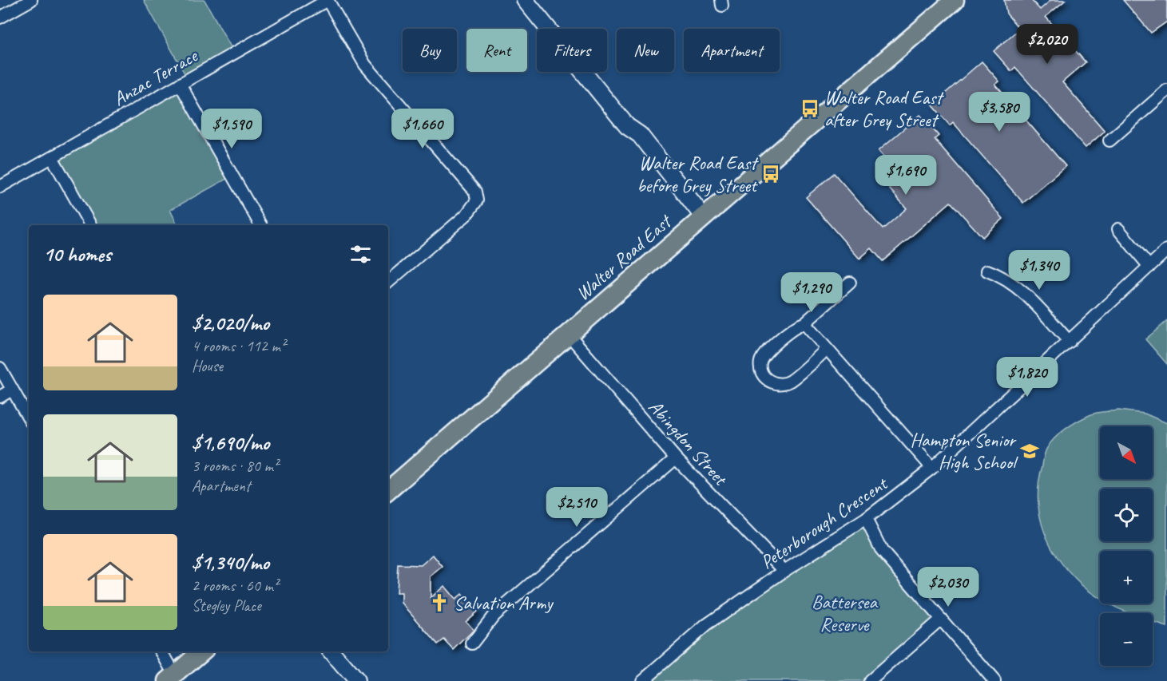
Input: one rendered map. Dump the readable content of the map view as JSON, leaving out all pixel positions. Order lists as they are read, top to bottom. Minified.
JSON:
{"streets":{"main road":["Walter Road East"],"street":["Anzac Terrace","Abingdon Street","Peterborough Crescent"]},"crossings":[["Walter Road East","Abingdon Street"],["Abingdon Street","Peterborough Crescent"]],"parks":["Battersea Reserve"],"places":{"bus stop":["Walter Road East after Grey Street","Walter Road East before Grey Street"],"school or university":["Hampton Senior High School"],"church":["Salvation Army"]},"north":"bottom right","page":{"price":["$2,020","$3,580","$1,590","$1,660","$1,690","$1,340","$1,290","$1,820","$2,510","$2,030"],"chip":["Buy","Rent","Filters","New","Apartment"],"heading":"10 homes","list":[{"name":"$2,020/mo","note":"4 rooms · 112 m² · House"},{"name":"$1,690/mo","note":"3 rooms · 80 m² · Apartment"},{"name":"$1,340/mo","note":"2 rooms · 60 m² · Stegley Place"}],"map_buttons":["+","−"]}}
